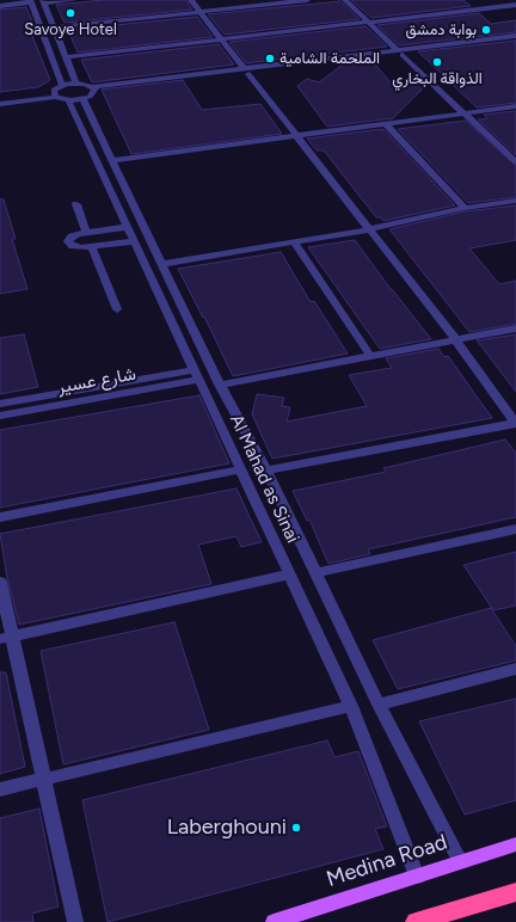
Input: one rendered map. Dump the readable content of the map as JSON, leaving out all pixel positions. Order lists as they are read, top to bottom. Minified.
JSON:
{"streets":{"main road":["Medina Road"],"street":["شارع عسير","Al Mahad as Sinai"]},"crossings":[["شارع عسير","Al Mahad as Sinai"],["Al Mahad as Sinai","Medina Road"]],"places":["Savoye Hotel","بوابة دمشق","الملحمة الشامية","الذواقة البخاري","Laberghouni"]}
